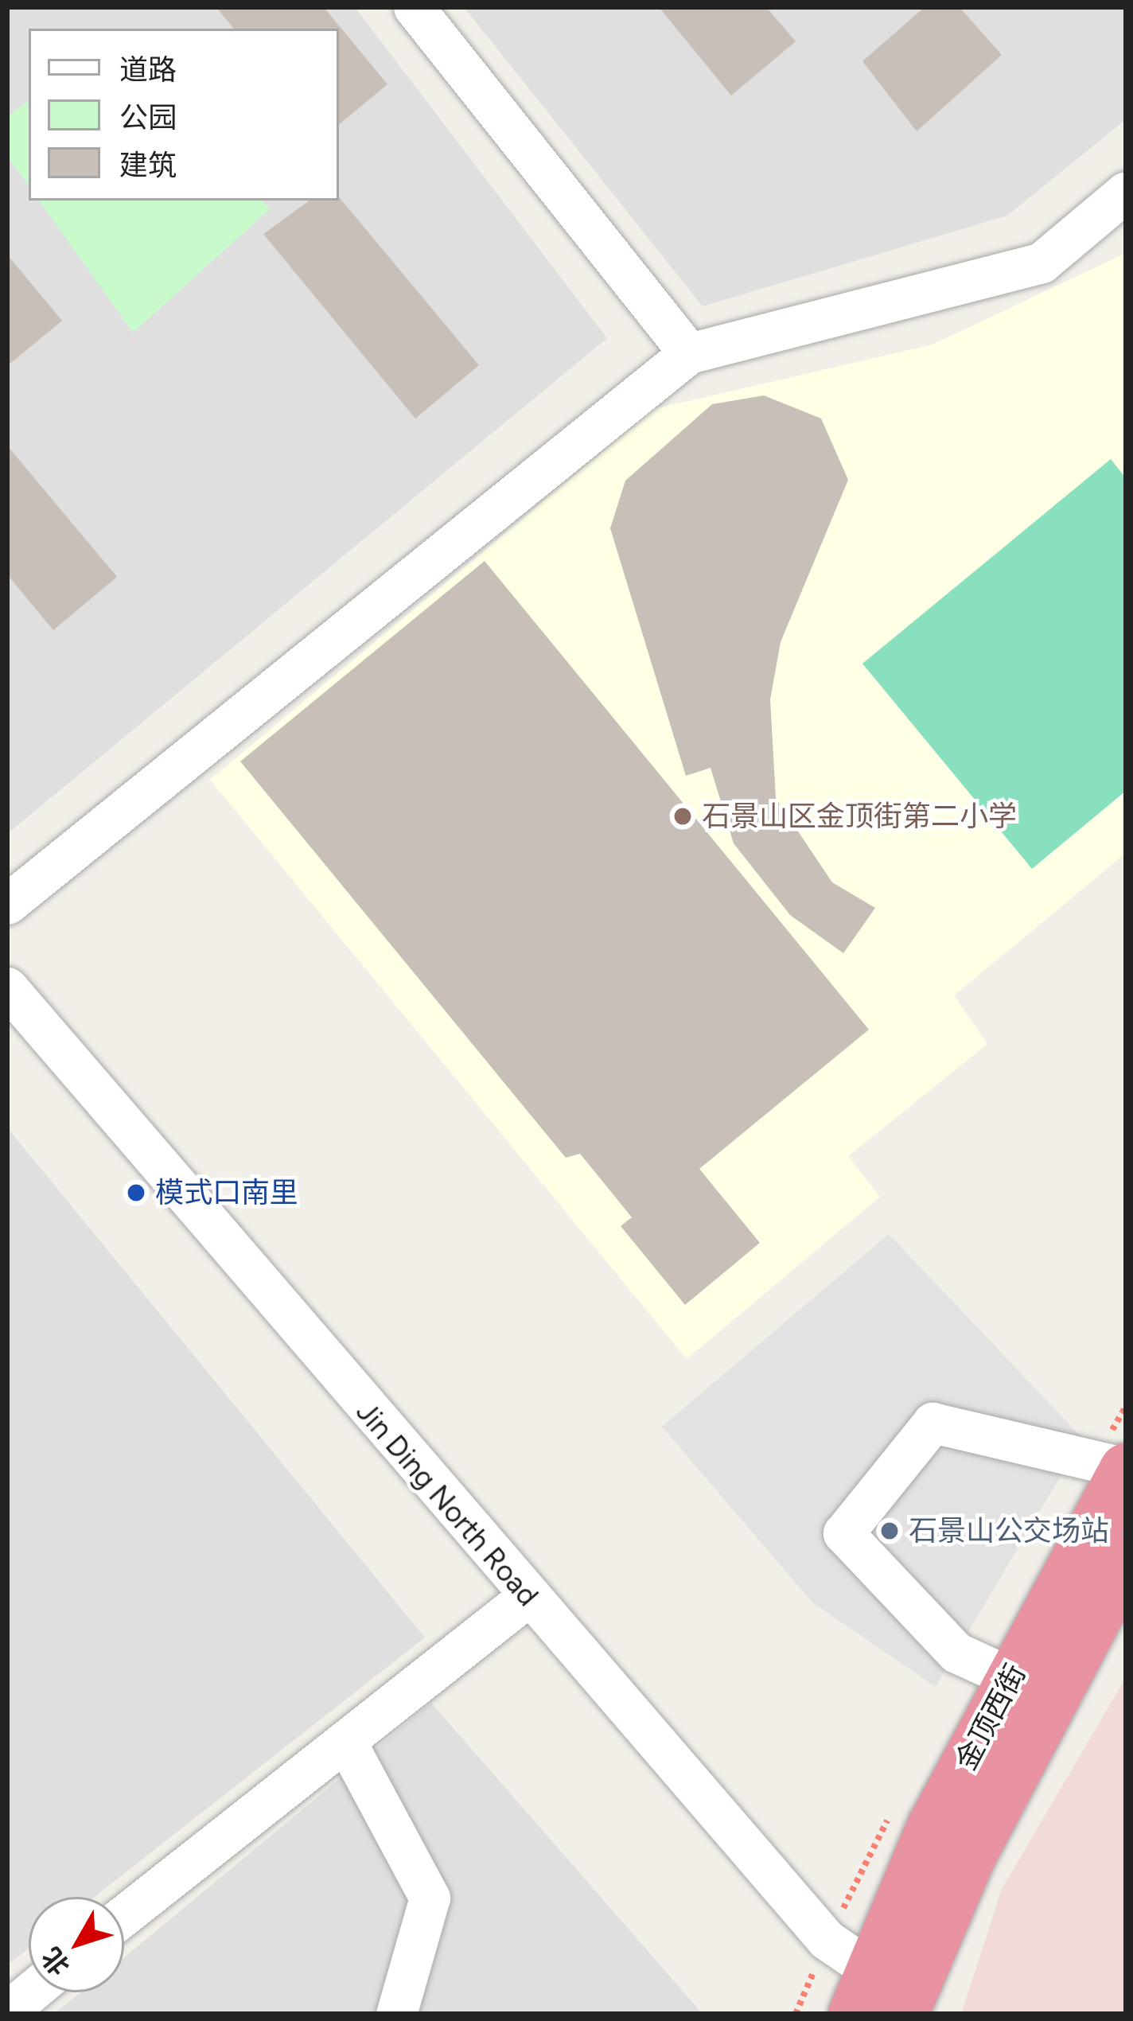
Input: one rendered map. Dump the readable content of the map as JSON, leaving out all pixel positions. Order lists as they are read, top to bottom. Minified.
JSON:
{"streets":{"highway":["金顶西街"],"street":["Jin Ding North Road"]},"crossings":[["Jin Ding North Road","金顶西街"]],"places":["石景山区金顶街第二小学","模式口南里","石景山公交场站"],"legend":["道路","公园","建筑"],"north":"bottom left"}
